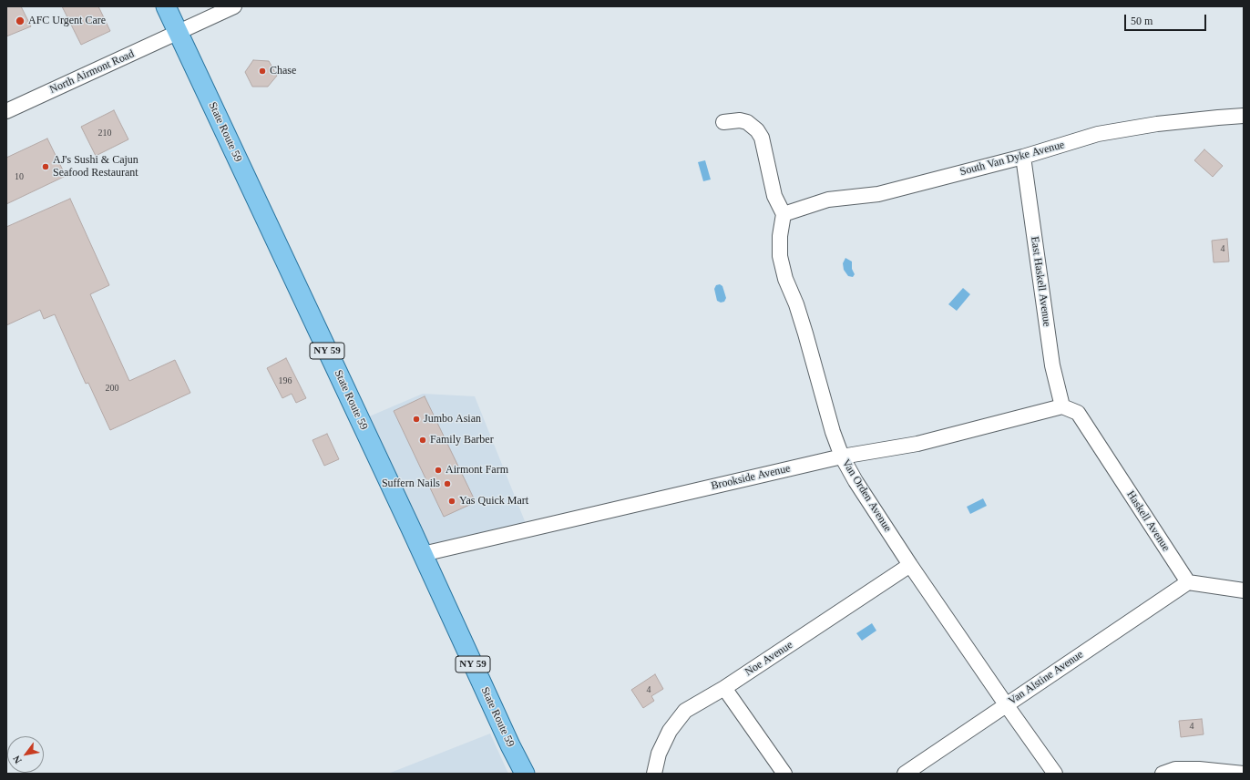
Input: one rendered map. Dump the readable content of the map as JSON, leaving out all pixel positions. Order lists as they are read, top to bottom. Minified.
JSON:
{"streets":{"main road":["State Route 59","NY 59"],"street":["North Airmont Road","South Van Dyke Avenue","East Haskell Avenue","Brookside Avenue","Van Orden Avenue","Haskell Avenue","Noe Avenue","Van Alstine Avenue"]},"crossings":[["North Airmont Road","State Route 59"],["State Route 59","Brookside Avenue"],["South Van Dyke Avenue","East Haskell Avenue"],["South Van Dyke Avenue","Van Orden Avenue"],["East Haskell Avenue","Brookside Avenue"],["East Haskell Avenue","Haskell Avenue"],["Brookside Avenue","Van Orden Avenue"],["Brookside Avenue","Haskell Avenue"],["Van Orden Avenue","Noe Avenue"],["Van Orden Avenue","Van Alstine Avenue"],["Haskell Avenue","Van Alstine Avenue"]],"places":["AFC Urgent Care","Chase","AJ's Sushi & Cajun Seafood Restaurant","Jumbo Asian","Family Barber","Airmont Farm","Suffern Nails","Yas Quick Mart"],"house_numbers":["210","10","4","196","200","4","4"],"scale_bar":"50 m","north":"bottom left"}
